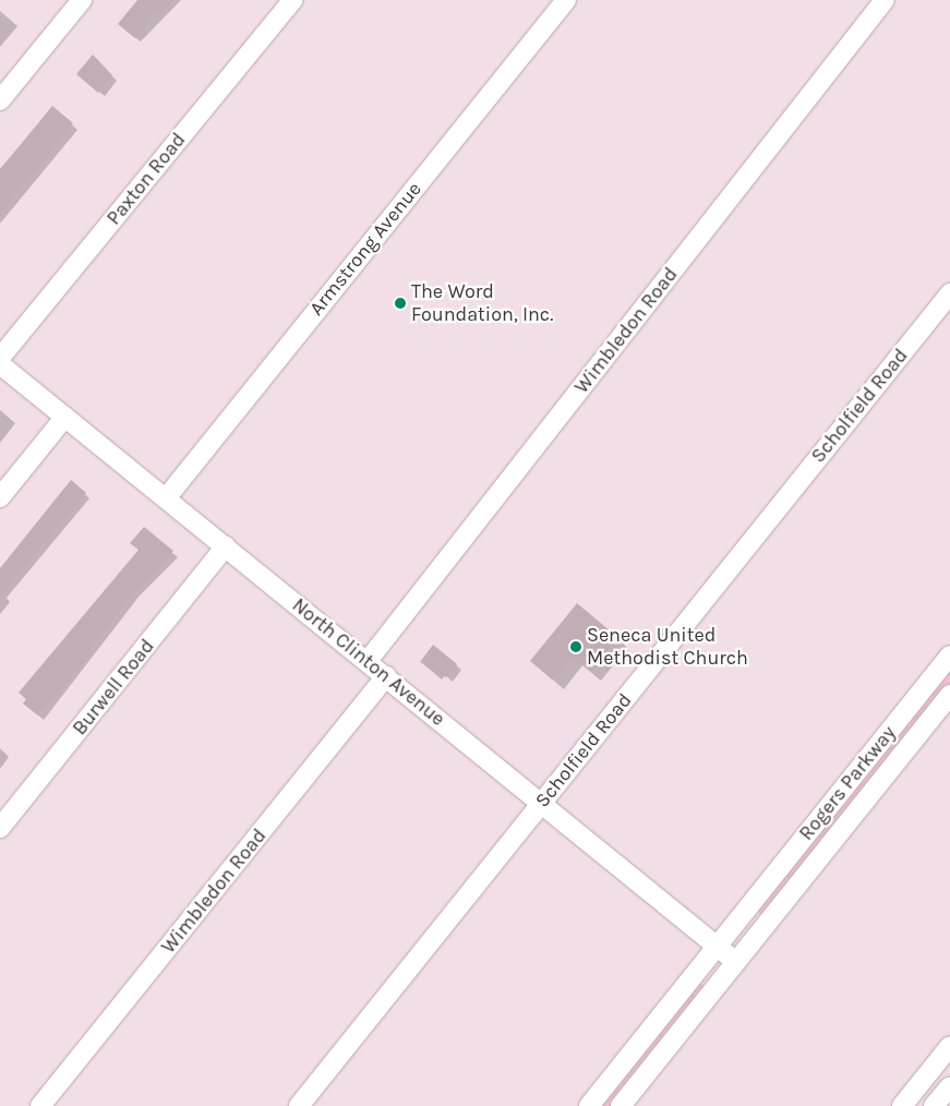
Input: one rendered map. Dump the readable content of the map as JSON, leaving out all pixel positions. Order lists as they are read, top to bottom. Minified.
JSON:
{"streets":{"street":["Paxton Road","Armstrong Avenue","Wimbledon Road","Scholfield Road","North Clinton Avenue","Burwell Road","Rogers Parkway"]},"crossings":[["Armstrong Avenue","North Clinton Avenue"],["Wimbledon Road","North Clinton Avenue"],["Scholfield Road","North Clinton Avenue"],["North Clinton Avenue","Burwell Road"],["North Clinton Avenue","Rogers Parkway"]],"places":["The Word Foundation, Inc.","Seneca United Methodist Church"]}
